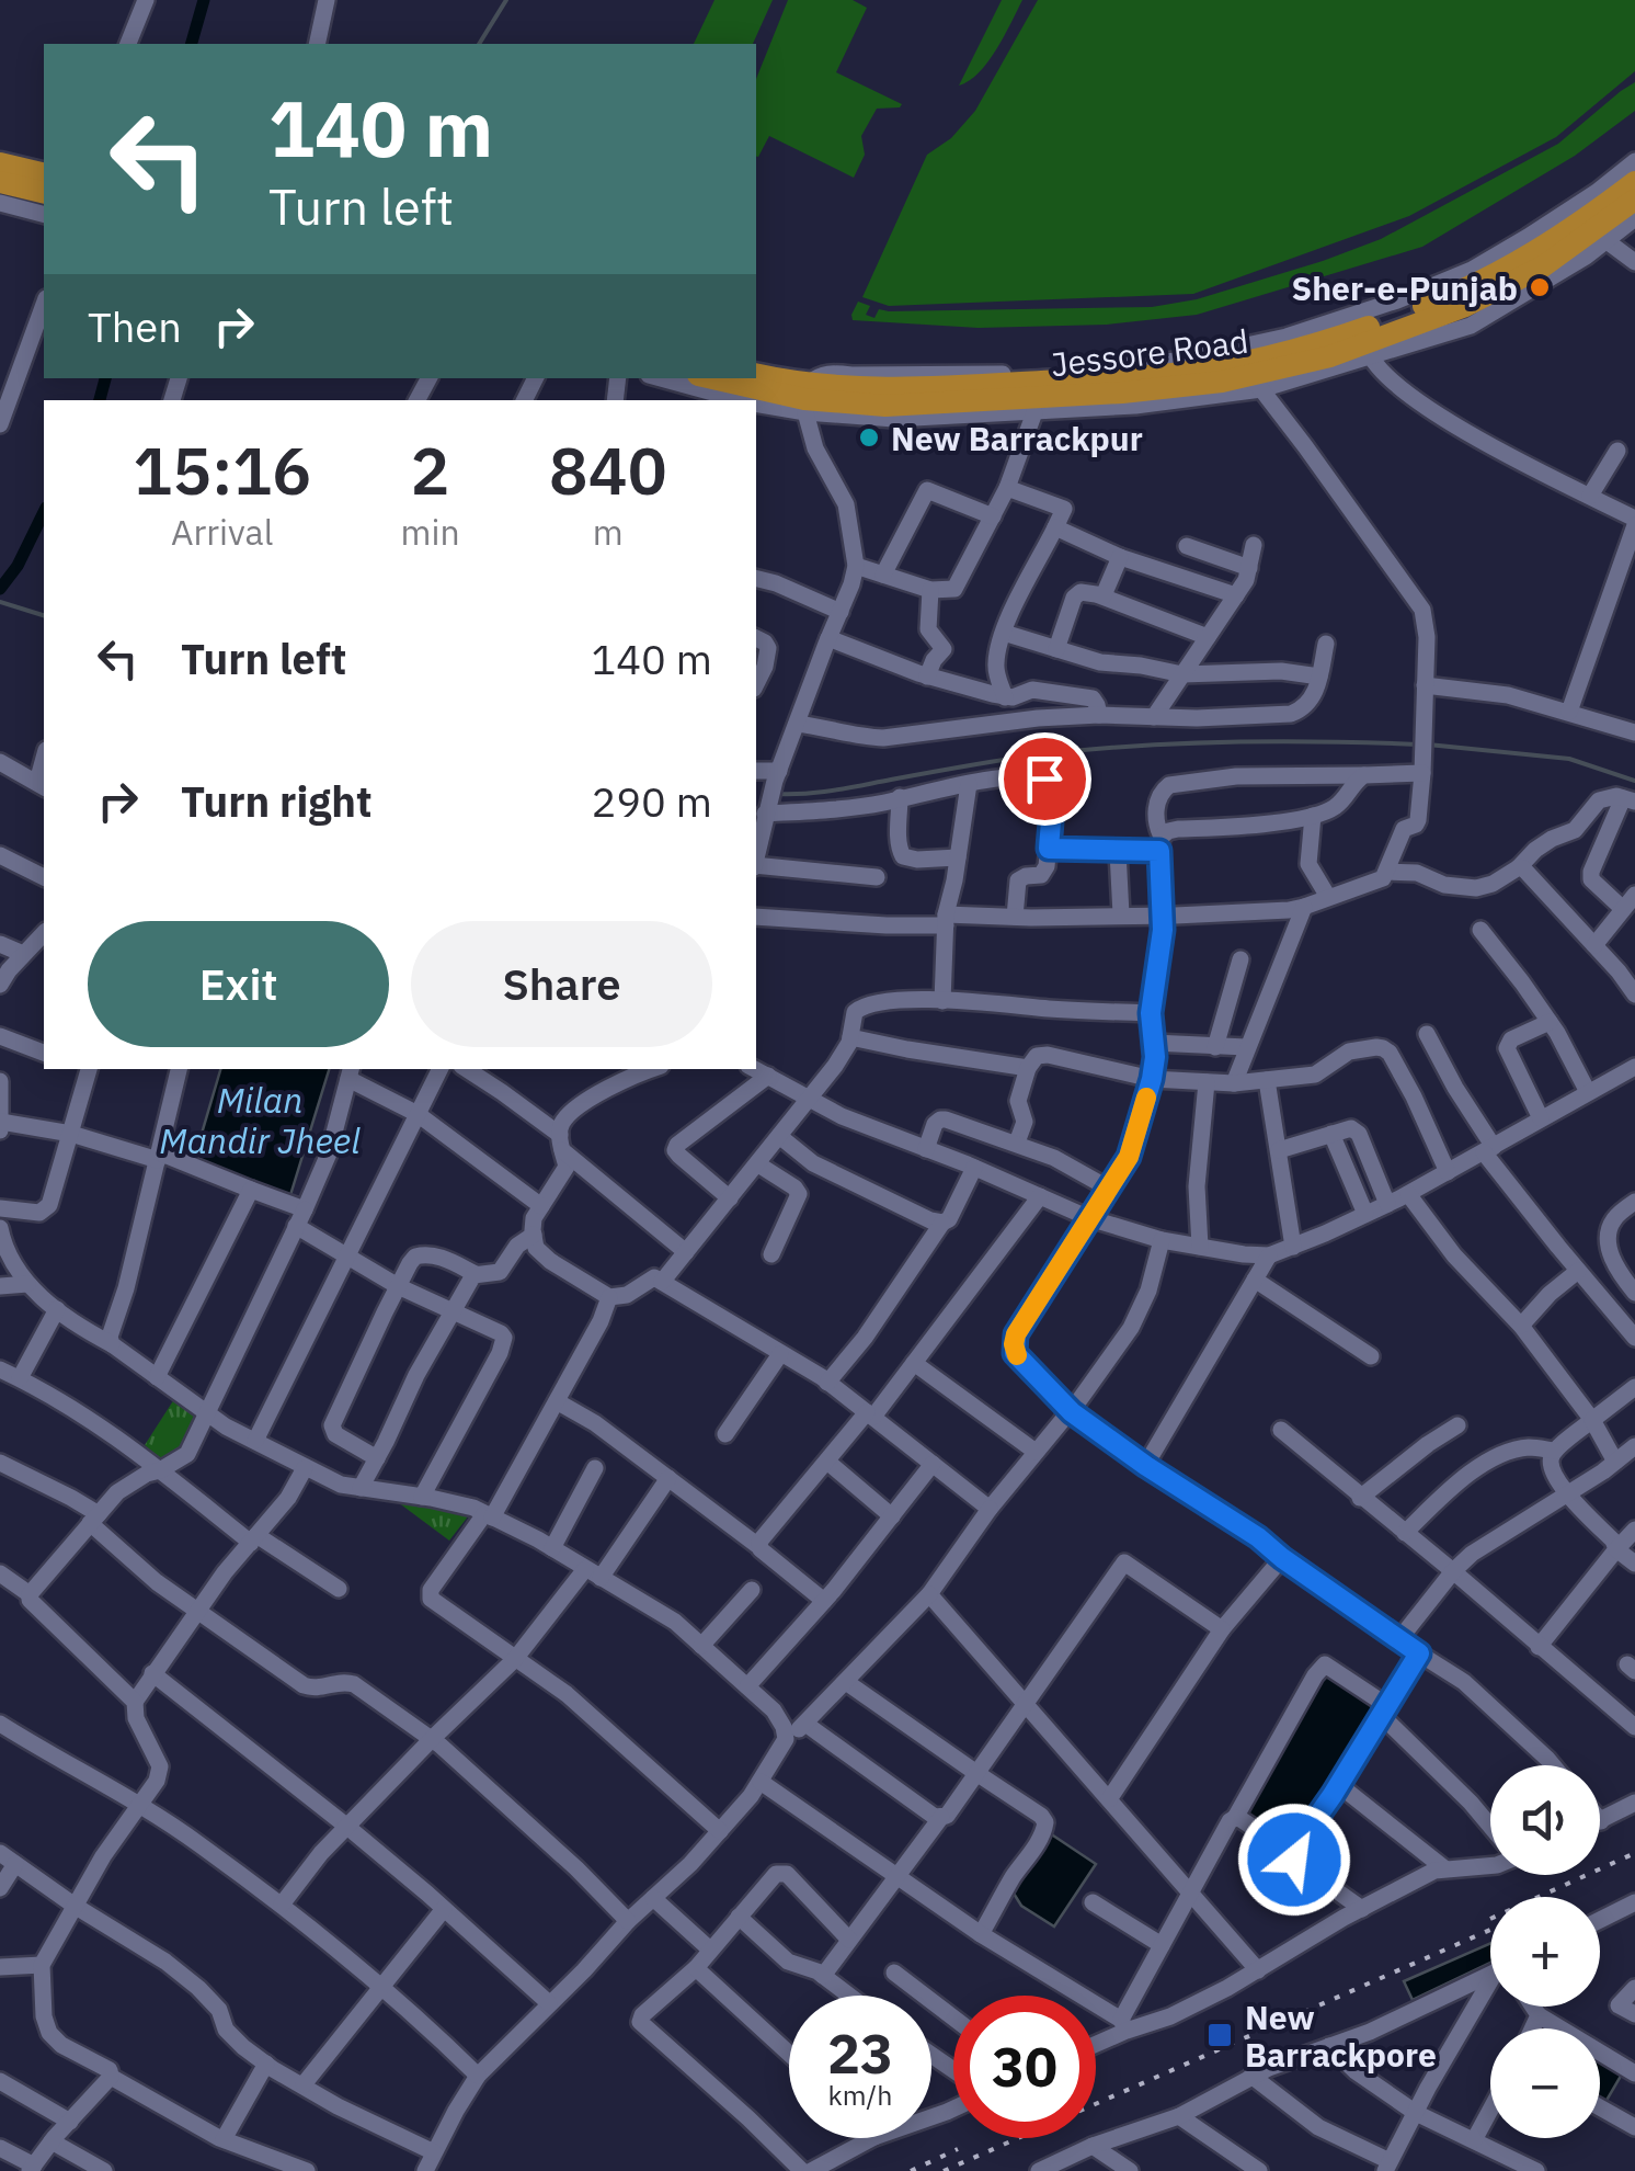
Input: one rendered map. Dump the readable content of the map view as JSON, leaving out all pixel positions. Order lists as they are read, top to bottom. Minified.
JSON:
{"streets":{"highway":["Jessore Road"]},"water":["Milan Mandir Jheel"],"places":{"other":["Sher-e-Punjab","New Barrackpur"],"transit":["New Barrackpore"]},"page":{"turn":["140 m","Turn left"],"then":"Then","eta":["15:16","Arrival","2","min","840","m"],"list":[{"name":"Turn left","value":"140 m"},{"name":"Turn right","value":"290 m"}],"buttons":["Exit","Share"],"map_buttons":["+","−"],"speed":"23 km/h","limit":"30"}}
